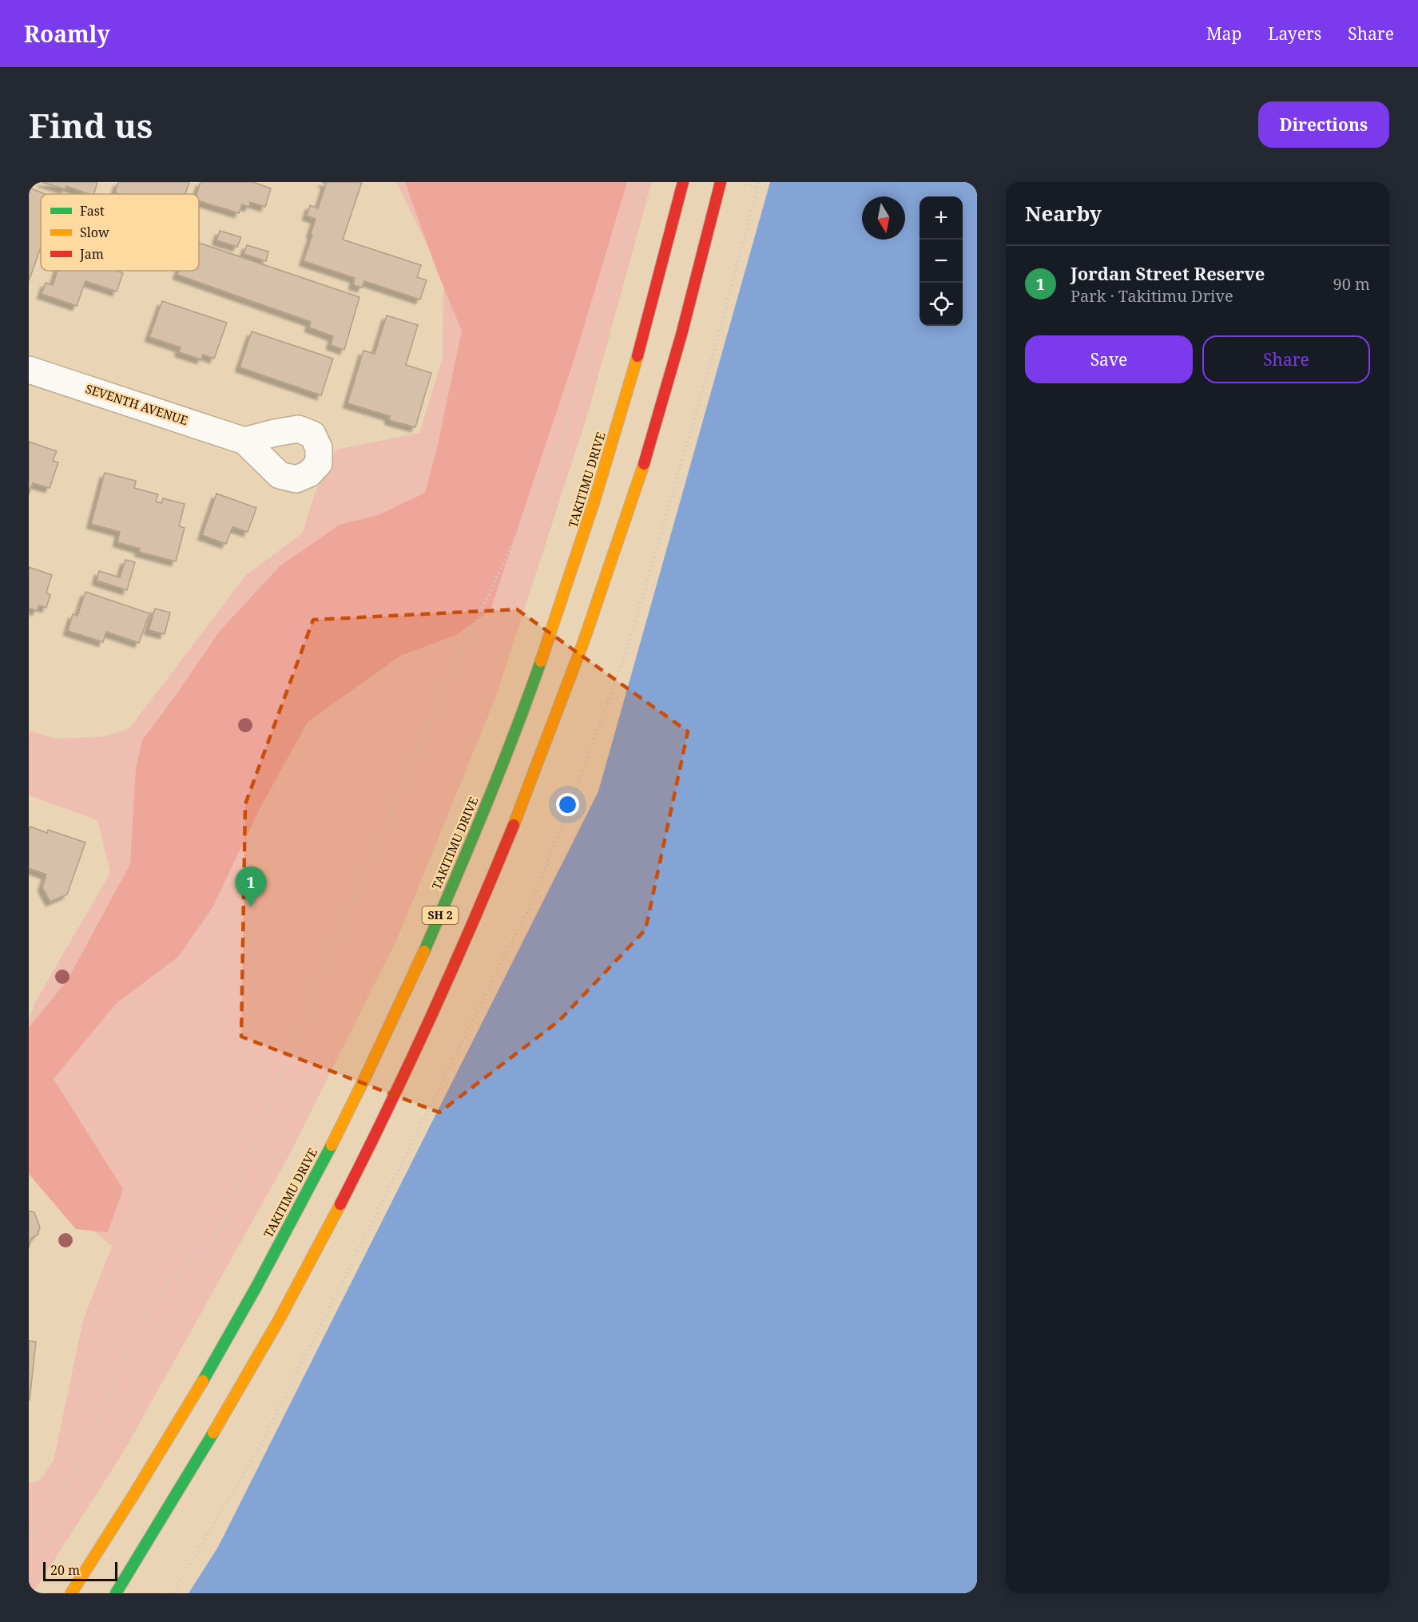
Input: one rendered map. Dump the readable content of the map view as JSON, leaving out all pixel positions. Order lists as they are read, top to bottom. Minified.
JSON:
{"streets":{"highway":["TAKITIMU DRIVE","SH 2"],"street":["SEVENTH AVENUE"]},"legend":["Fast","Slow","Jam"],"scale_bar":"20 m","north":"bottom","page":{"header":"Roamly","nav":["Map","Layers","Share"],"buttons":["Directions",["Save","Share"]],"title":"Find us","heading":"Nearby","map_buttons":["+","−"],"list":[{"mark":"1","name":"Jordan Street Reserve","note":"Park · Takitimu Drive","value":"90 m"}],"pins":"1","scale":"20 m"}}
